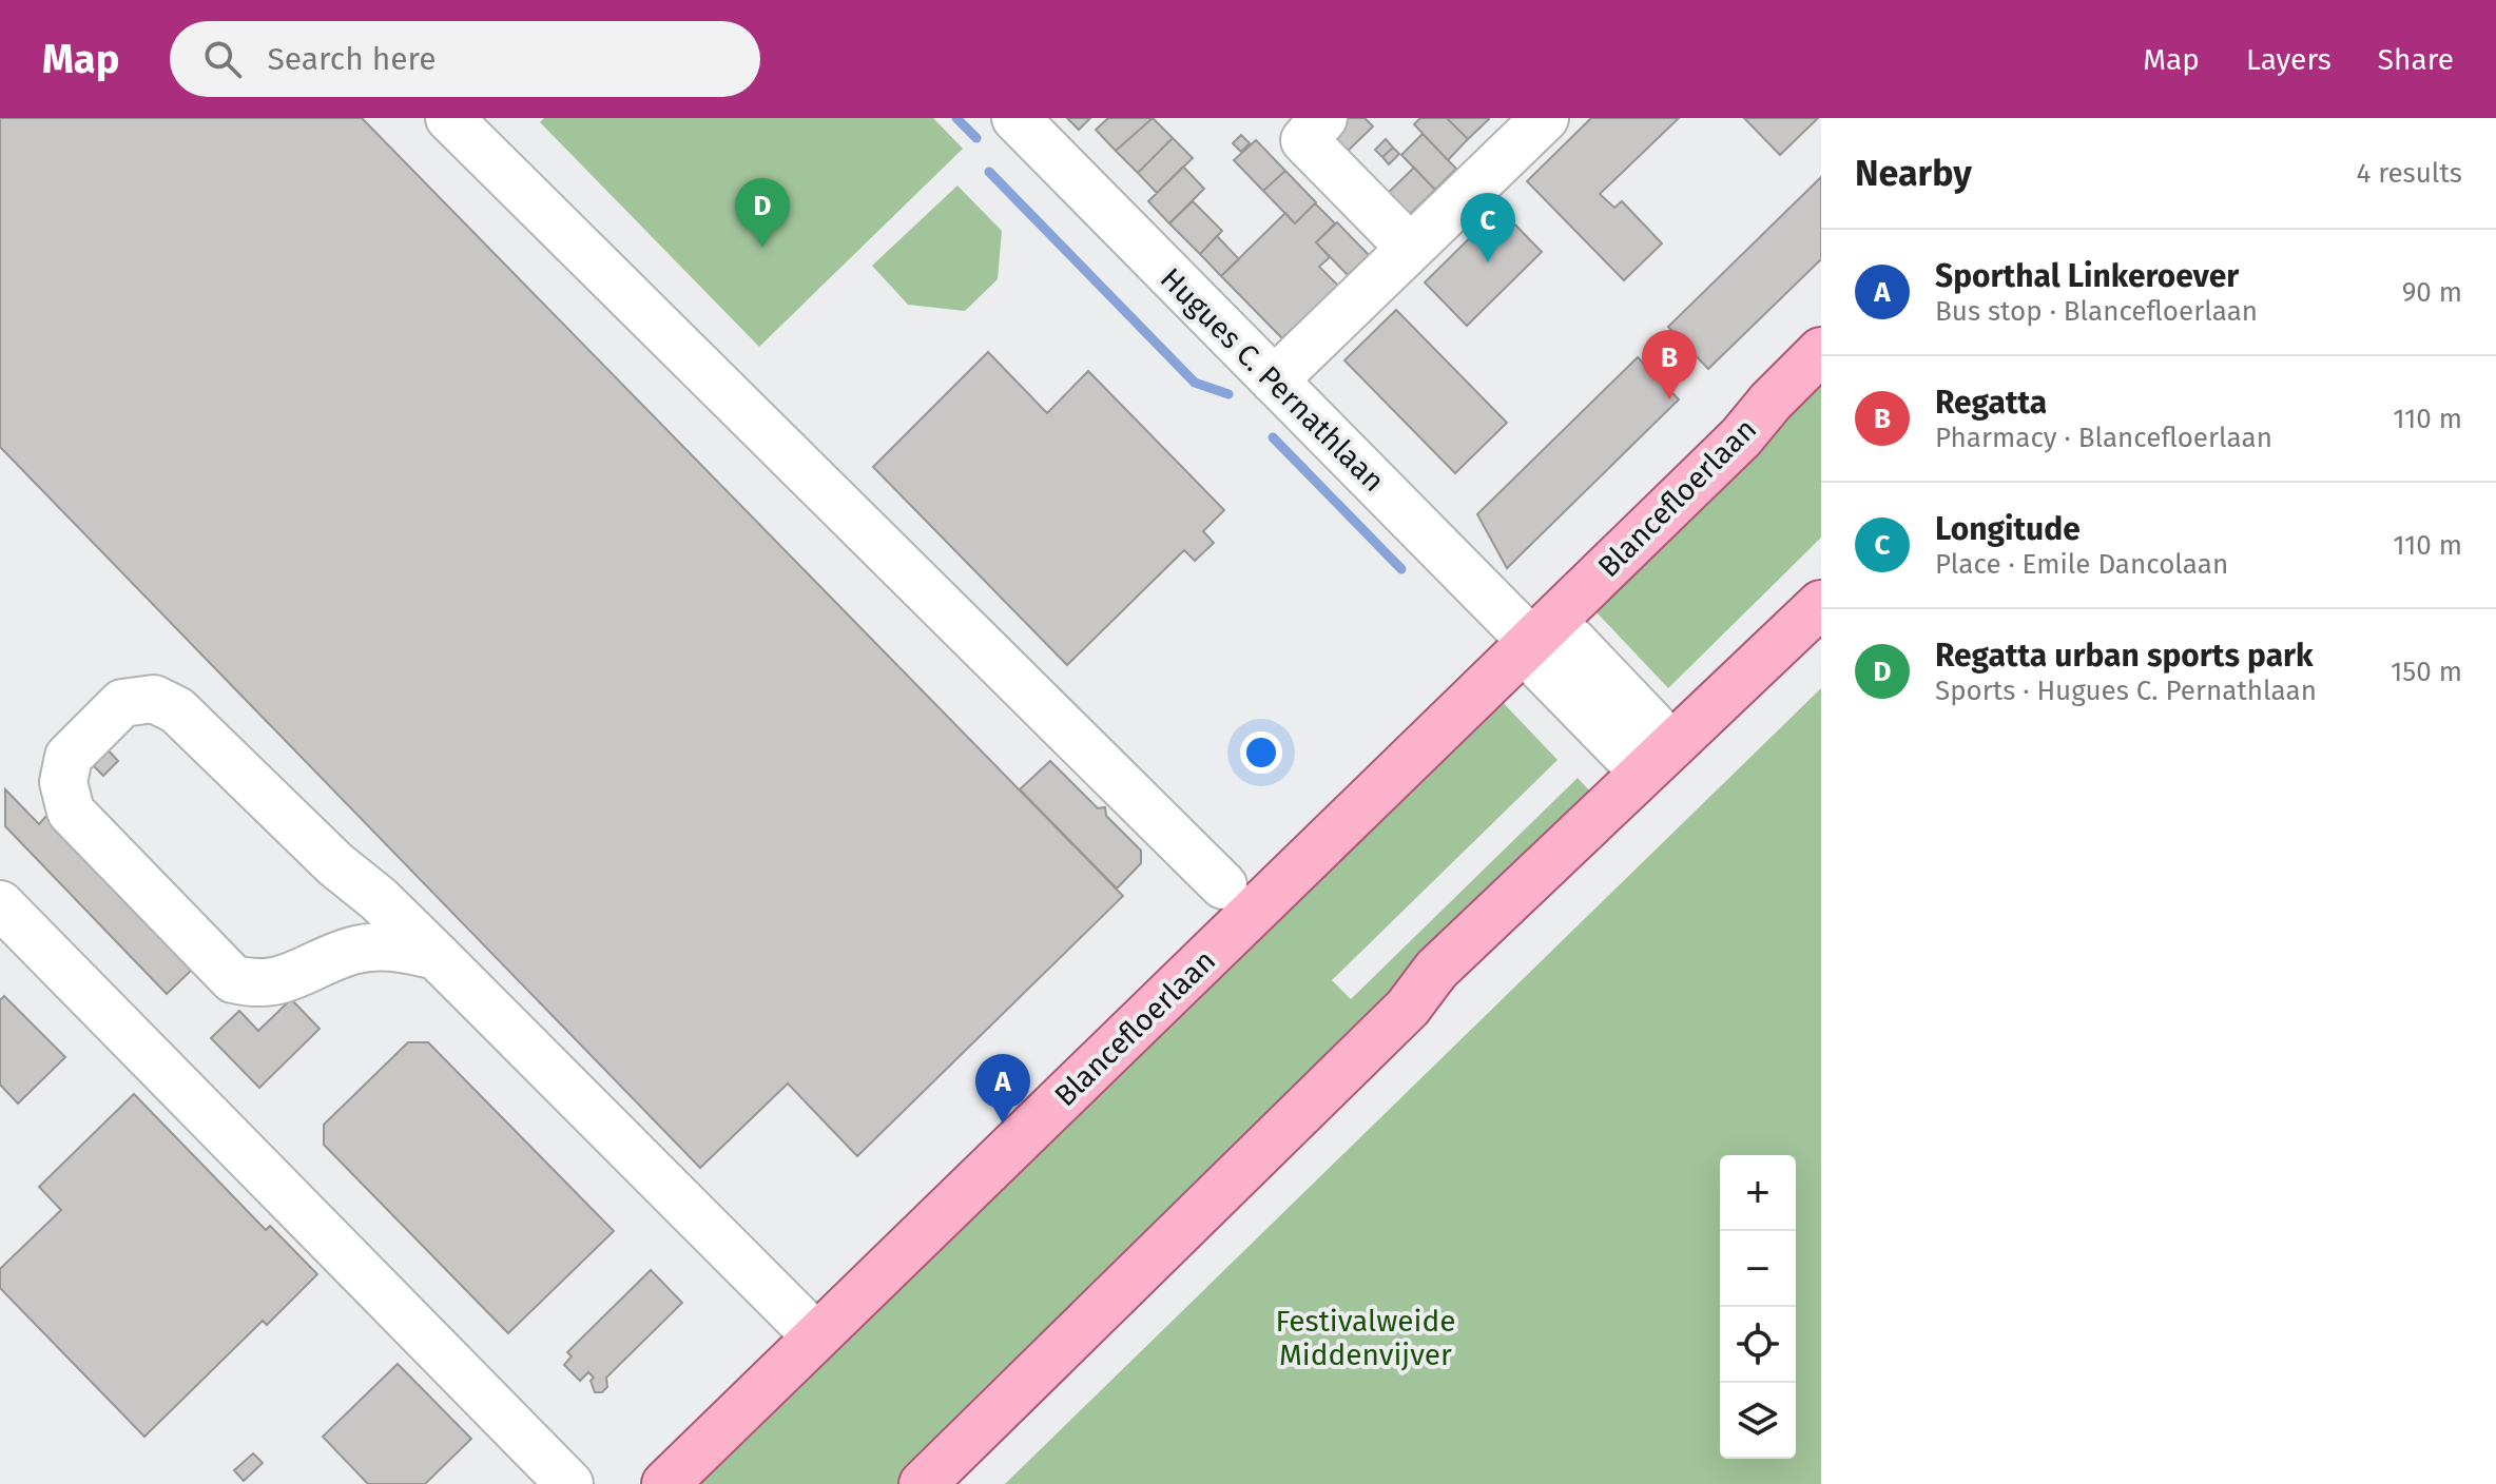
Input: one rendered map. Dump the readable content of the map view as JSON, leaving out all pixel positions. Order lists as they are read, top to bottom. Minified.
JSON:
{"streets":{"main road":["Blancefloerlaan"],"street":["Hugues C. Pernathlaan"]},"crossings":[["Hugues C. Pernathlaan","Blancefloerlaan"]],"parks":["Festivalweide Middenvijver"],"page":{"header":"Map","search":"Search here","nav":["Map","Layers","Share"],"heading":["Nearby","4 results"],"pins":["D","C","B","A"],"list":[{"mark":"A","name":"Sporthal Linkeroever","note":"Bus stop · Blancefloerlaan","value":"90 m"},{"mark":"B","name":"Regatta","note":"Pharmacy · Blancefloerlaan","value":"110 m"},{"mark":"C","name":"Longitude","note":"Place · Emile Dancolaan","value":"110 m"},{"mark":"D","name":"Regatta urban sports park","note":"Sports · Hugues C. Pernathlaan","value":"150 m"}],"map_buttons":["+","−"]}}
